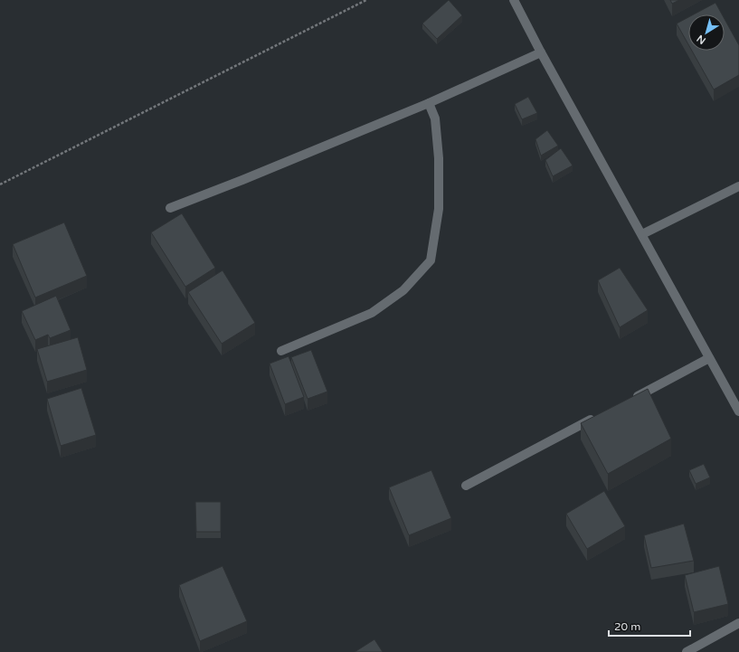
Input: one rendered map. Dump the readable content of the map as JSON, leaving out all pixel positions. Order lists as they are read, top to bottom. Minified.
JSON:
{"scale_bar":"20 m","north":"bottom left"}
